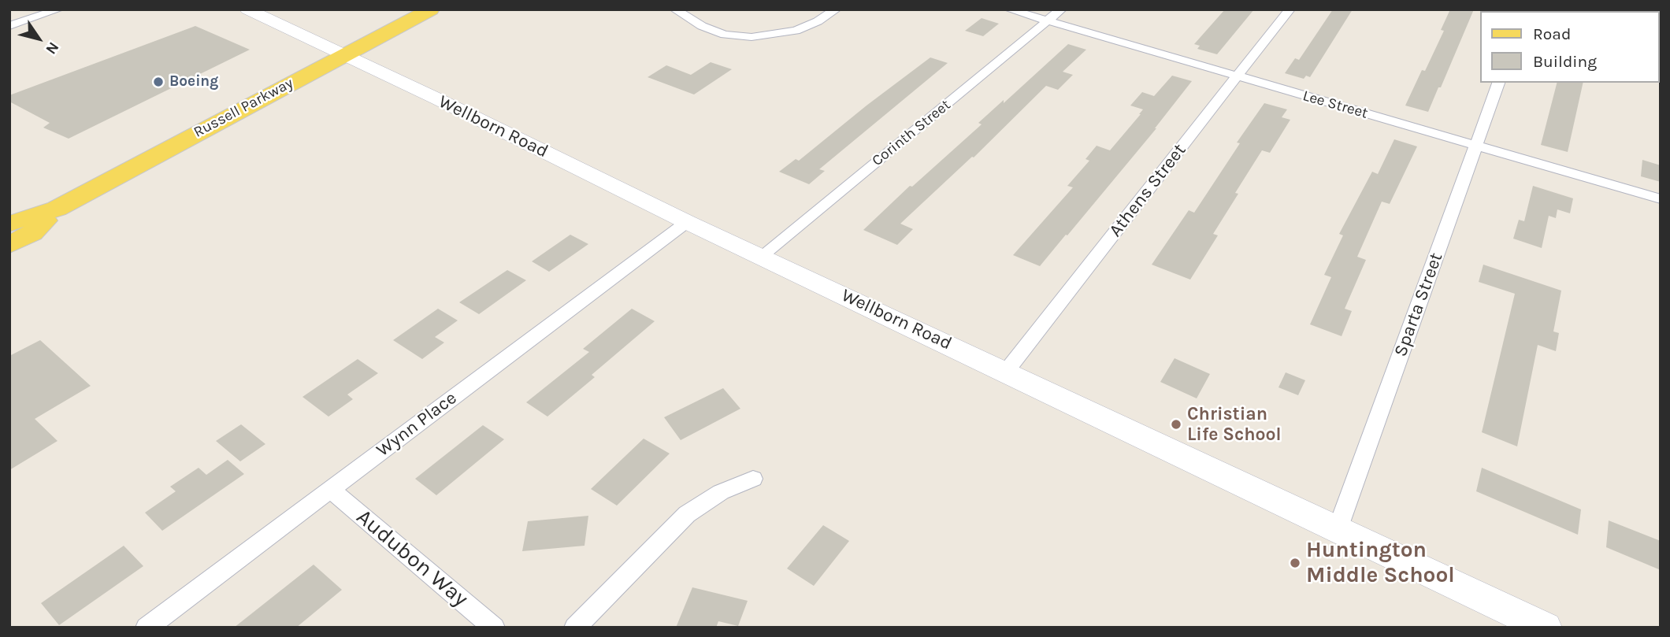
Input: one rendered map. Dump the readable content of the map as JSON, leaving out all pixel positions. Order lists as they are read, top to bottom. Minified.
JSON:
{"streets":{"main road":["Russell Parkway"],"street":["Lee Street","Wellborn Road","Corinth Street","Athens Street","Sparta Street","Wynn Place","Audubon Way"]},"crossings":[["Lee Street","Corinth Street"],["Lee Street","Athens Street"],["Lee Street","Sparta Street"],["Russell Parkway","Wellborn Road"],["Wellborn Road","Corinth Street"],["Wellborn Road","Athens Street"],["Wellborn Road","Sparta Street"],["Wellborn Road","Wynn Place"],["Wynn Place","Audubon Way"]],"places":["Boeing","Christian Life School","Huntington Middle School"],"legend":["Road","Building"],"north":"bottom right"}
